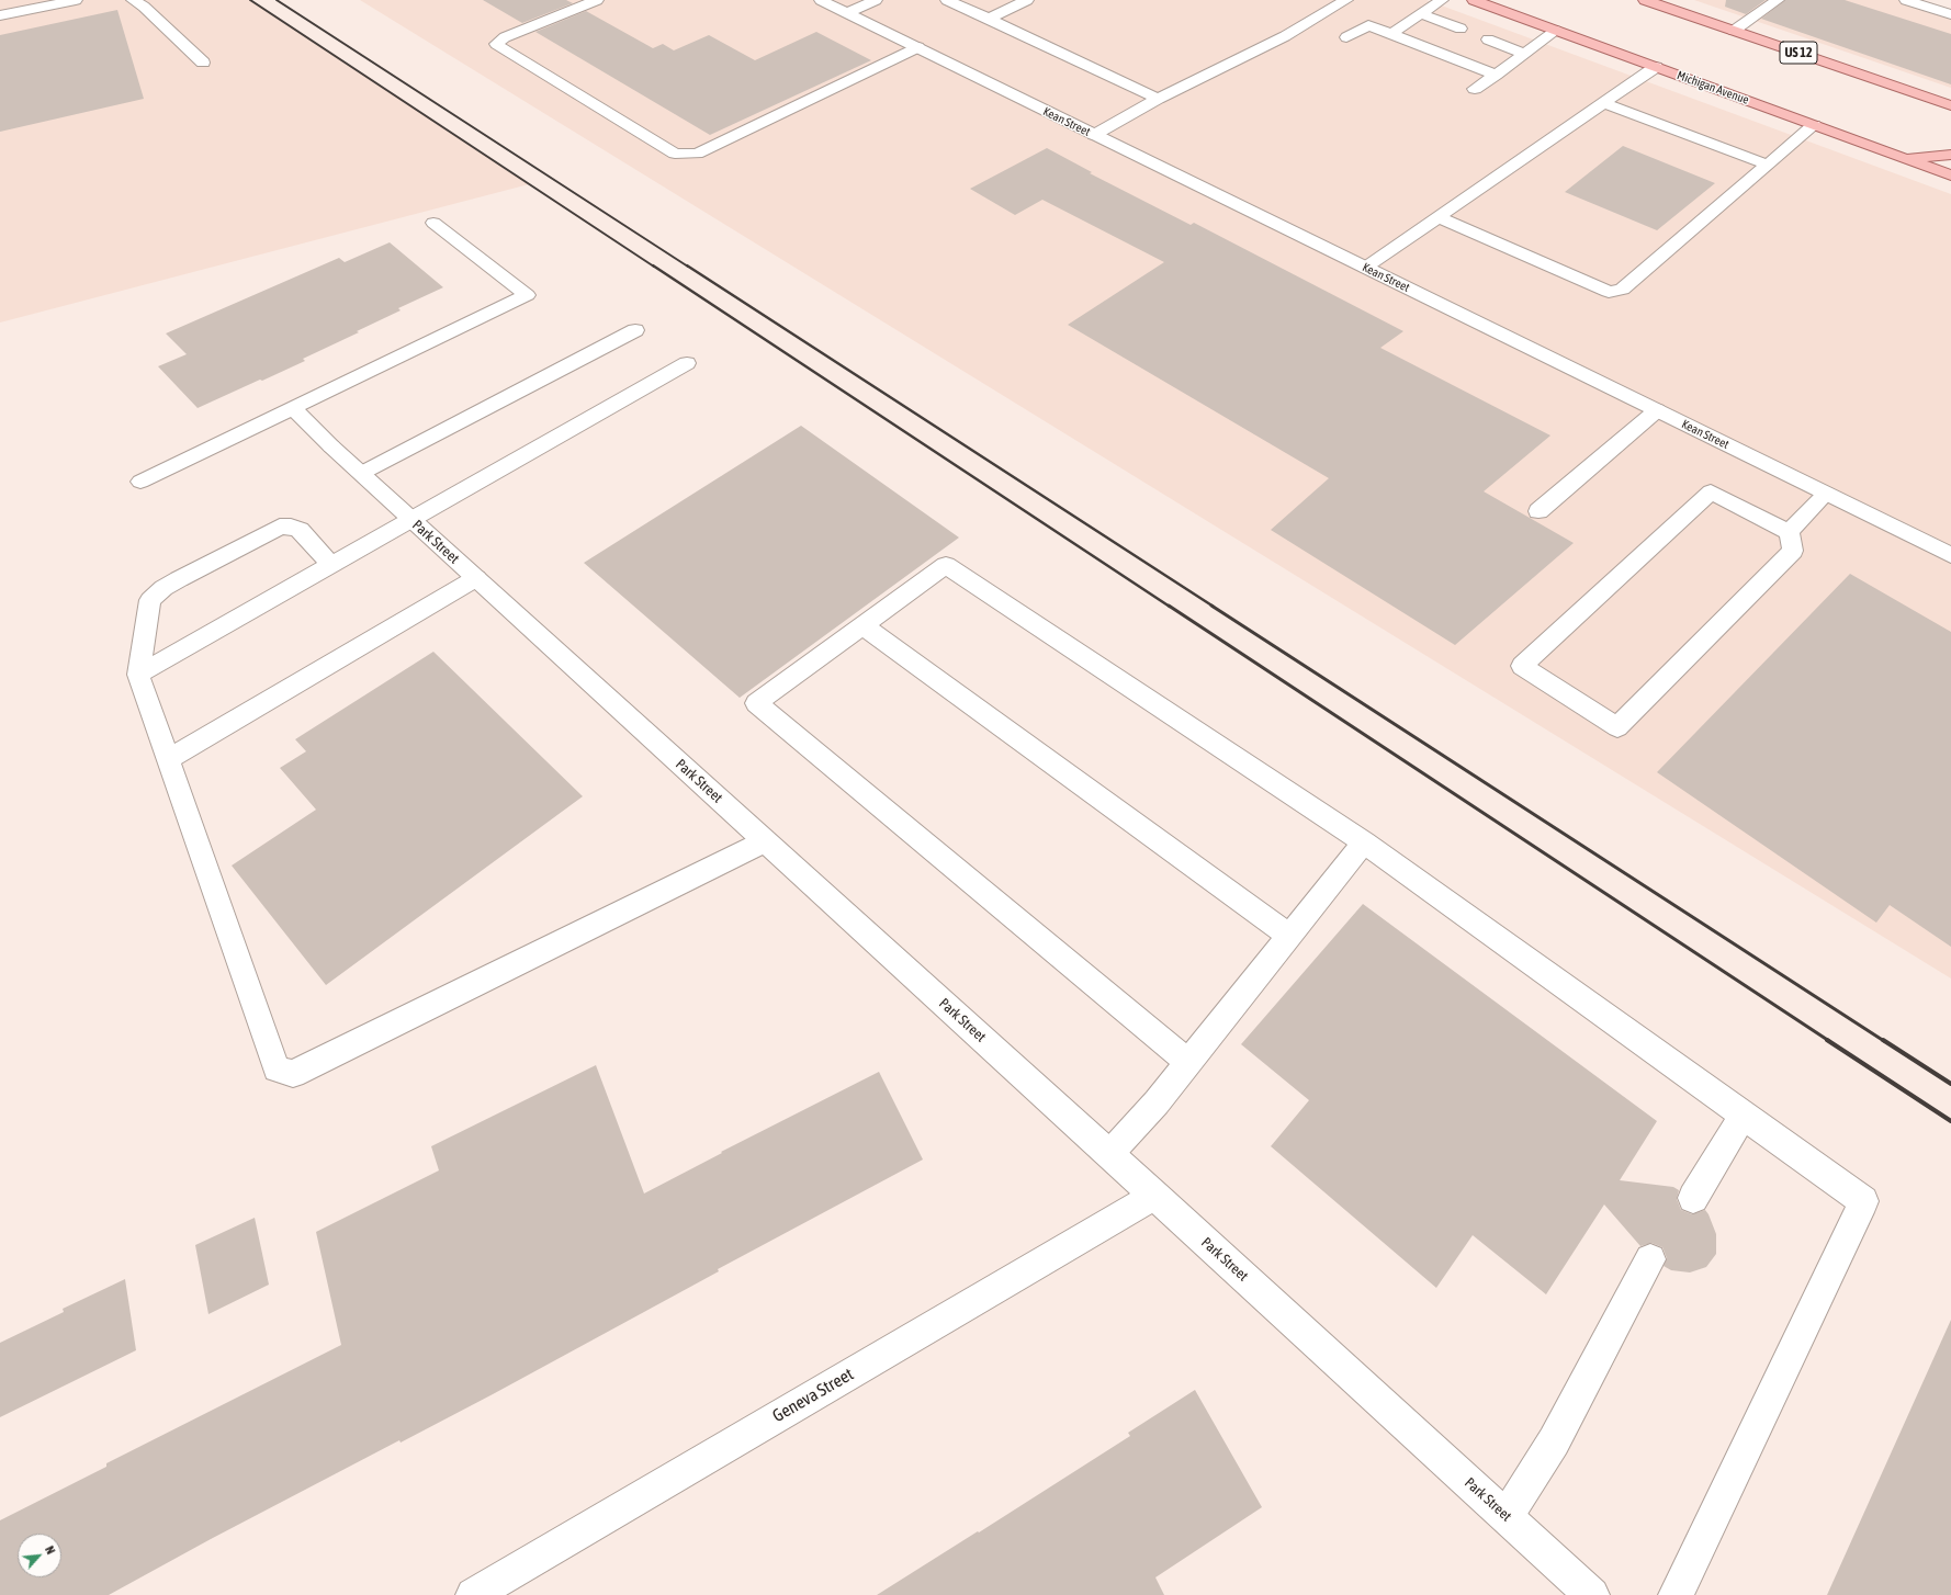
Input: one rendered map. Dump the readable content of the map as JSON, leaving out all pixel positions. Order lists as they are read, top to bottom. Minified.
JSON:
{"streets":{"main road":["US 12","Michigan Avenue"],"street":["Kean Street","Park Street","Geneva Street"]},"crossings":[["Park Street","Geneva Street"]],"north":"top right"}
